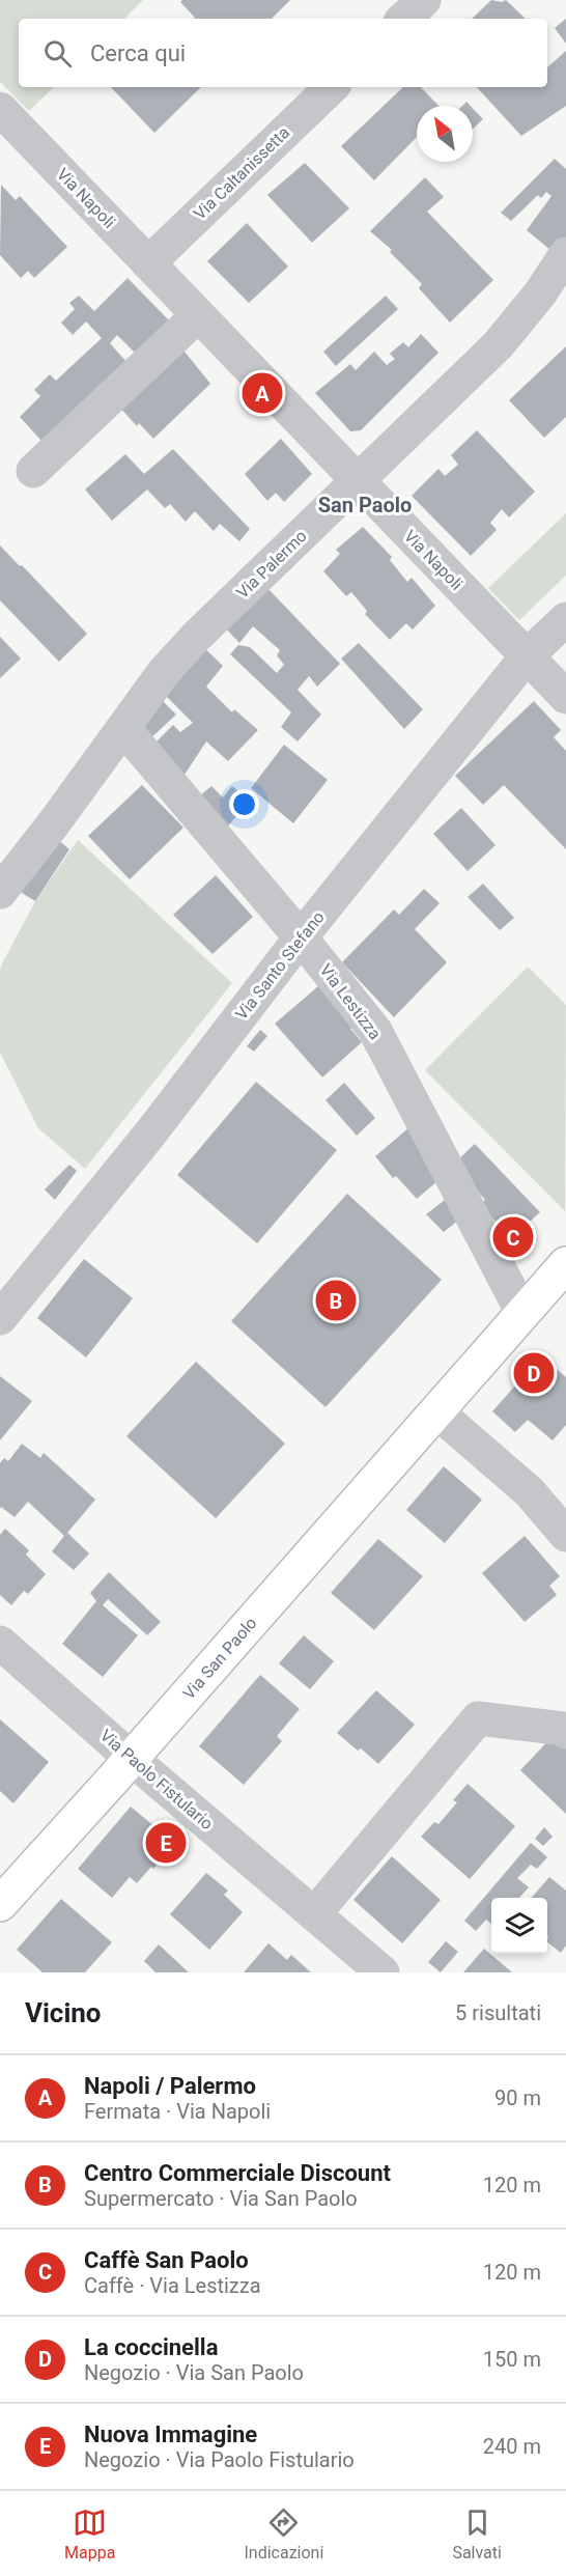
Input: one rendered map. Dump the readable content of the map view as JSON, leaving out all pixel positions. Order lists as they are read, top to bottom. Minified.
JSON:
{"streets":{"main road":["Via San Paolo"],"street":["Via Caltanissetta","Via Napoli","Via Palermo","Via Santo Stefano","Via Lestizza","Via Paolo Fistulario"]},"crossings":[["Via Caltanissetta","Via Napoli"],["Via Napoli","Via Palermo"],["Via Napoli","Via Santo Stefano"],["Via Palermo","Via Lestizza"],["Via Santo Stefano","Via Lestizza"],["Via Lestizza","Via San Paolo"],["Via San Paolo","Via Paolo Fistulario"]],"districts":["San Paolo"],"north":"top left","page":{"search":"Cerca qui","pins":["A","C","B","D","E"],"heading":["Vicino","5 risultati"],"list":[{"mark":"A","name":"Napoli / Palermo","note":"Fermata · Via Napoli","value":"90 m"},{"mark":"B","name":"Centro Commerciale Discount","note":"Supermercato · Via San Paolo","value":"120 m"},{"mark":"C","name":"Caffè San Paolo","note":"Caffè · Via Lestizza","value":"120 m"},{"mark":"D","name":"La coccinella","note":"Negozio · Via San Paolo","value":"150 m"},{"mark":"E","name":"Nuova Immagine","note":"Negozio · Via Paolo Fistulario","value":"240 m"}],"nav":["Mappa","Indicazioni","Salvati"]}}
